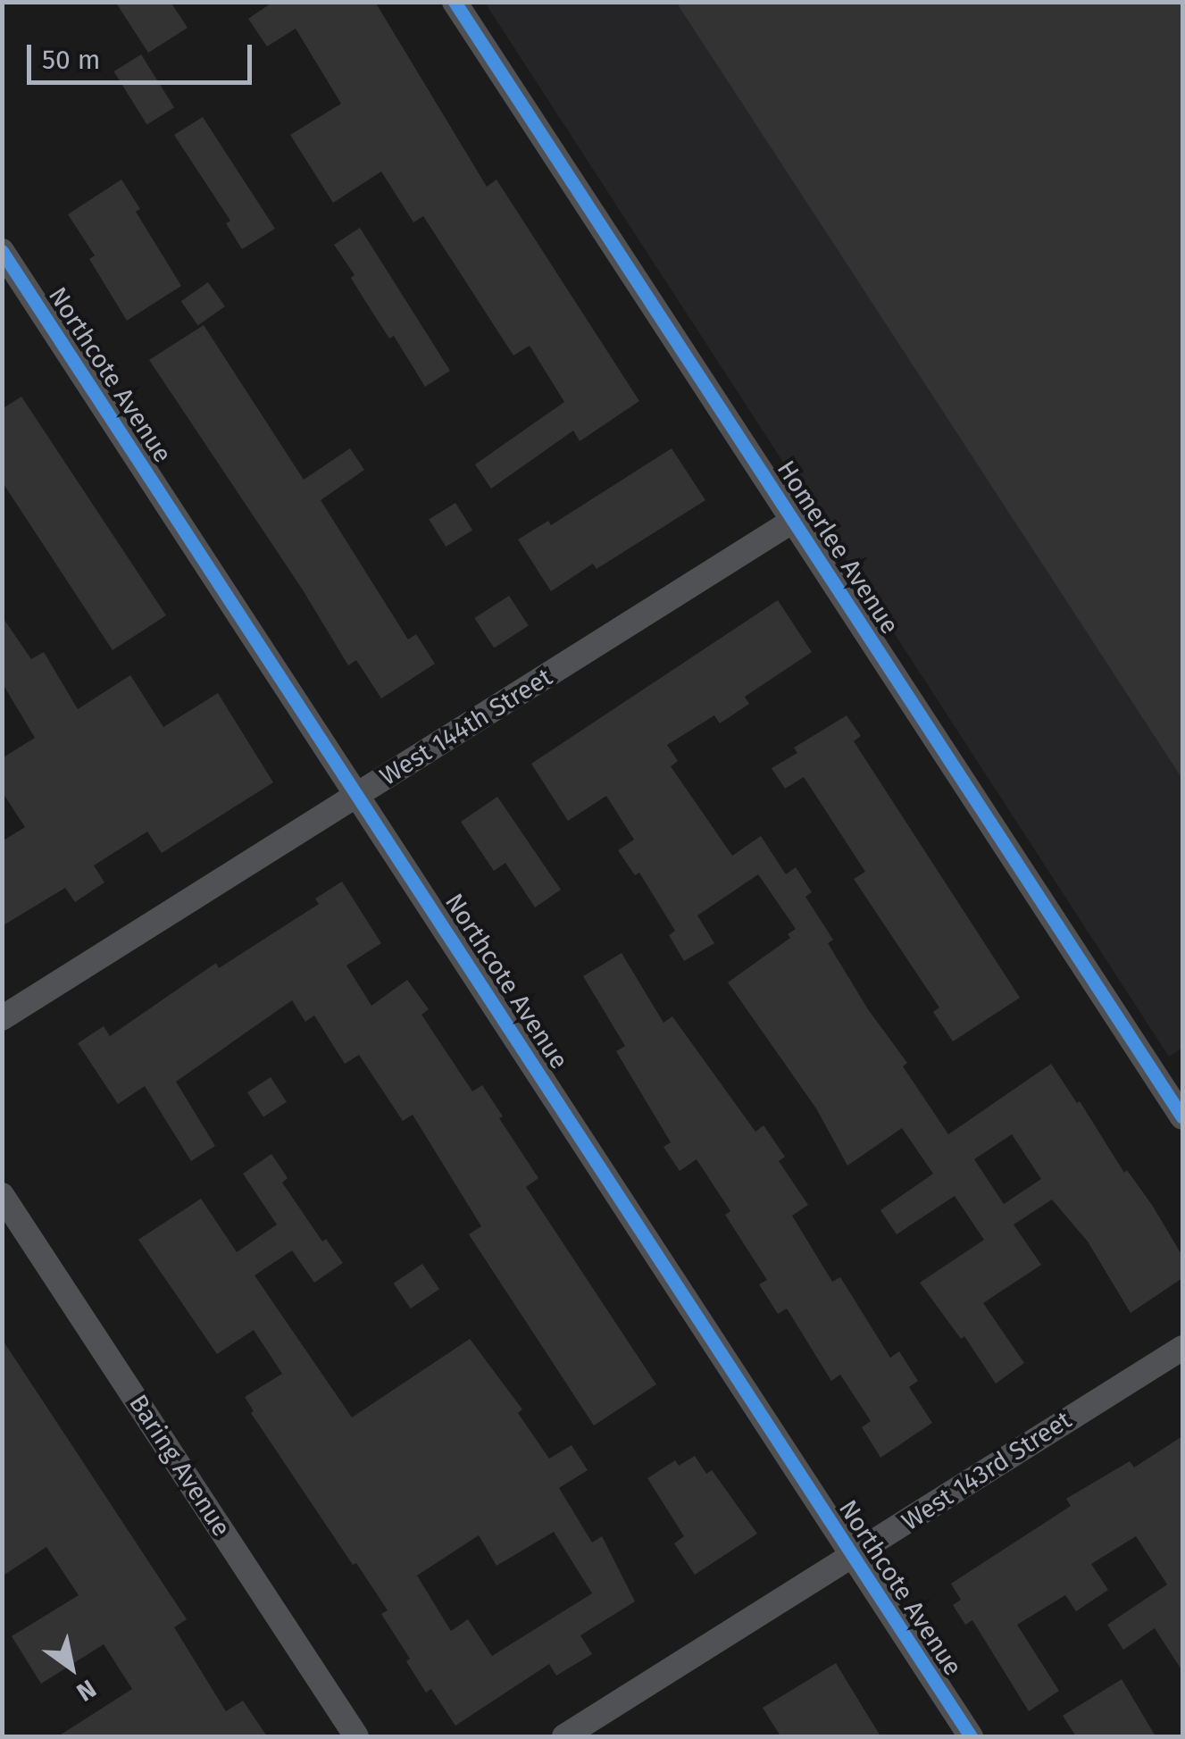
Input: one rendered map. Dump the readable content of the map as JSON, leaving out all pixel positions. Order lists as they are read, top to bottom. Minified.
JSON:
{"streets":{"street":["Northcote Avenue","Homerlee Avenue","West 144th Street","Baring Avenue","West 143rd Street"]},"crossings":[["Northcote Avenue","West 144th Street"],["Northcote Avenue","West 143rd Street"],["Homerlee Avenue","West 144th Street"]],"scale_bar":"50 m","north":"bottom right"}
